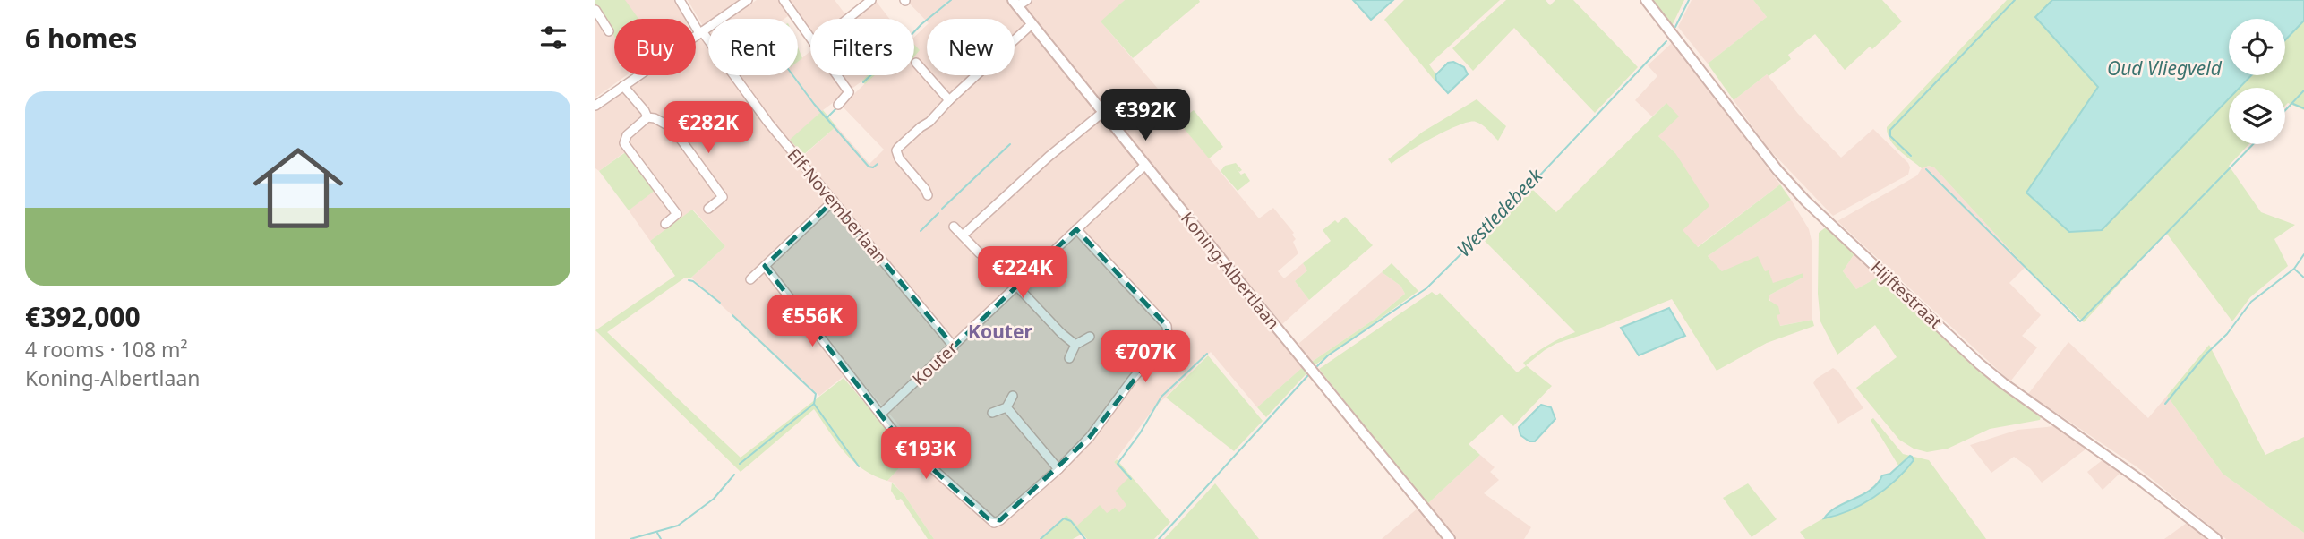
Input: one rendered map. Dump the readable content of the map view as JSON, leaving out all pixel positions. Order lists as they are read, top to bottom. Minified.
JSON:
{"streets":{"street":["Elf-Novemberlaan","Koning-Albertlaan","Hijftestraat","Kouter"]},"crossings":[["Elf-Novemberlaan","Kouter"],["Koning-Albertlaan","Kouter"]],"districts":["Kouter"],"water":["Oud Vliegveld","Westledebeek"],"page":{"heading":"6 homes","chip":["Buy","Rent","Filters","New"],"list":[{"name":"€392,000","note":"4 rooms · 108 m² · Koning-Albertlaan"}],"price":["€392K","€282K","€224K","€556K","€707K","€193K"]}}
